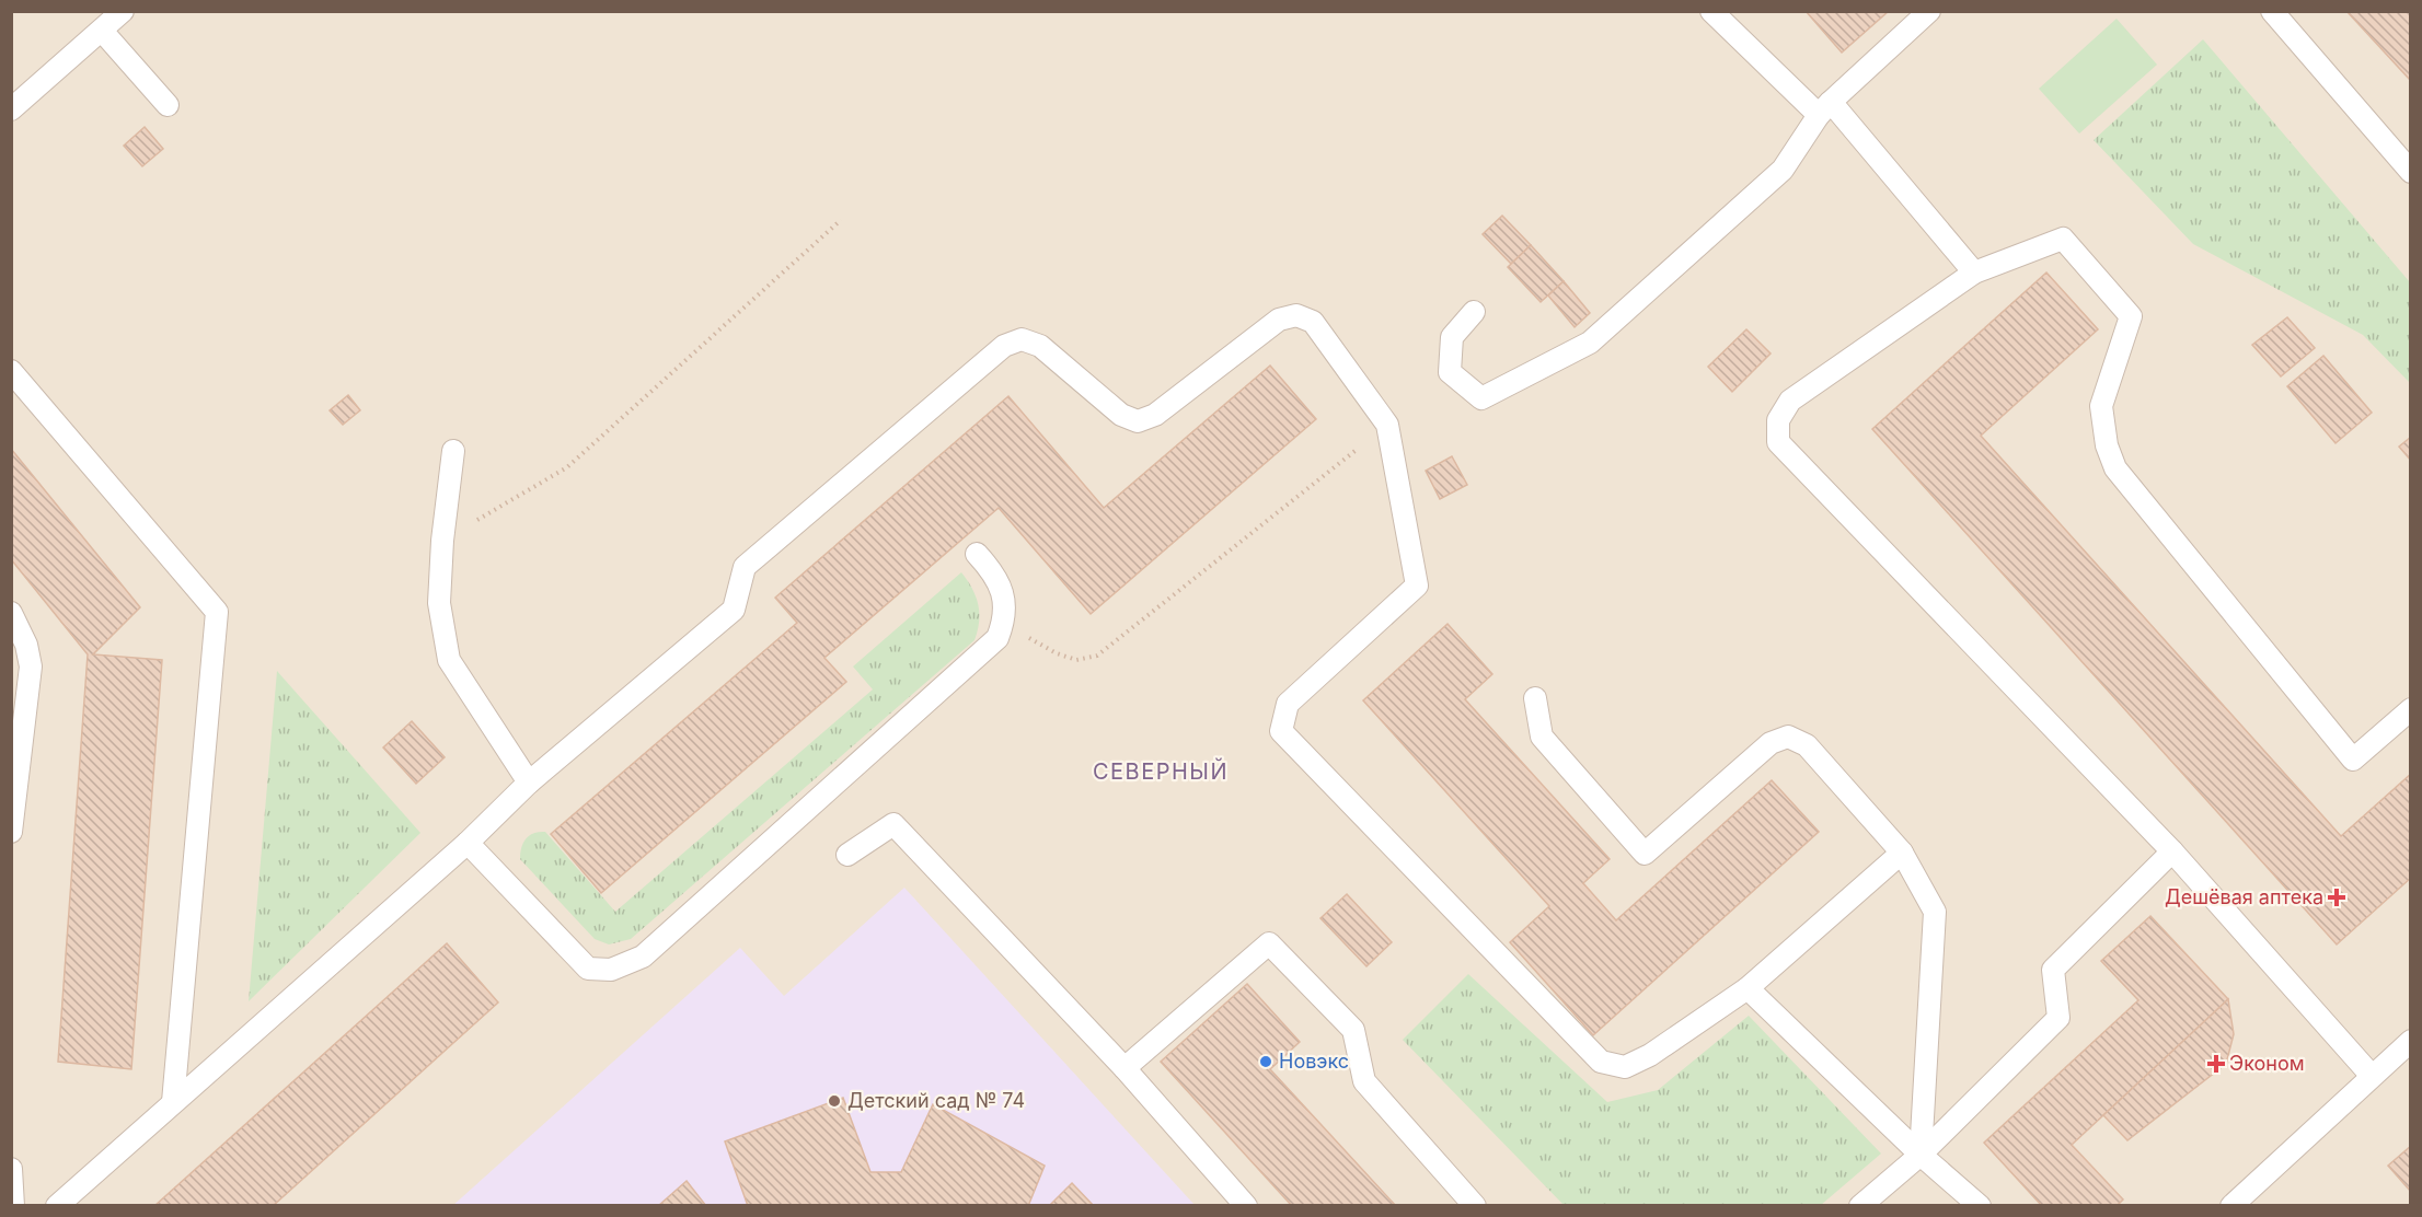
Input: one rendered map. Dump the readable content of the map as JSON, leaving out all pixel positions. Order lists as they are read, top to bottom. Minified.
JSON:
{"districts":["СЕВЕРНЫЙ"],"places":{"health":["Дешёвая аптека","Эконом"],"other":["Новэкс","Детский сад № 74"]}}
